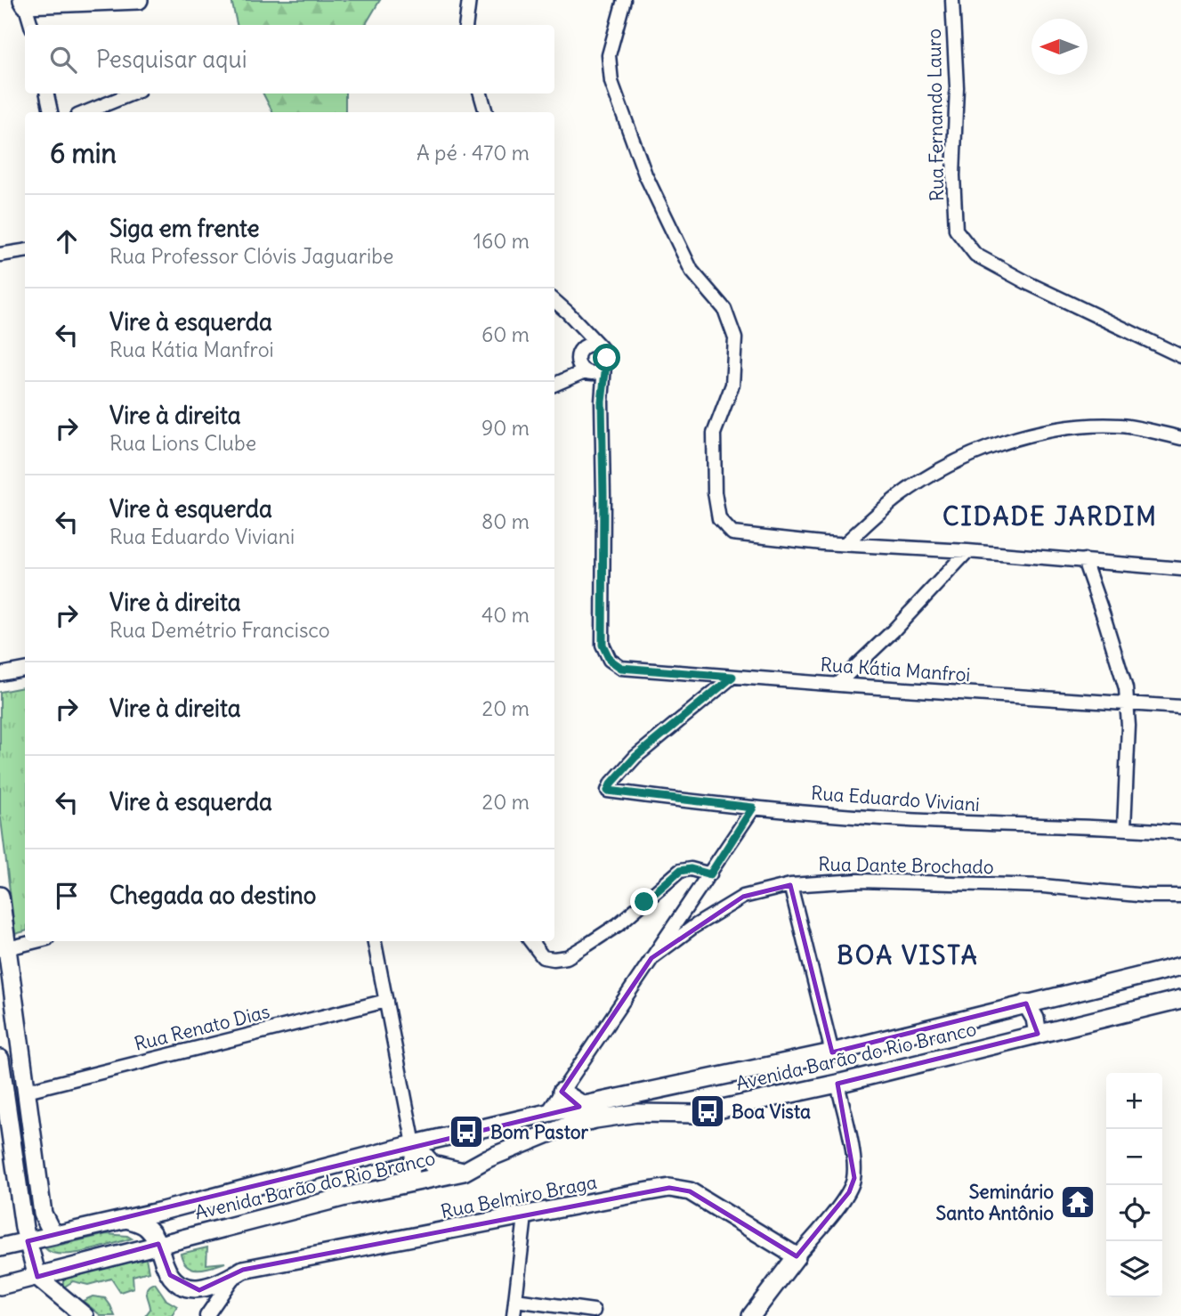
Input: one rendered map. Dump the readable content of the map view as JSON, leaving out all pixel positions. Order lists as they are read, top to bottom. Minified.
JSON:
{"streets":{"main road":["Avenida Barão do Rio Branco","Rua Belmiro Braga"],"street":["Rua Fernando Lauro","Rua Kátia Manfroi","Rua Eduardo Viviani","Rua Dante Brochado","Rua Renato Dias"]},"crossings":[["Rua Kátia Manfroi","Rua Eduardo Viviani"],["Avenida Barão do Rio Branco","Rua Belmiro Braga"]],"districts":["CIDADE JARDIM","BOA VISTA"],"places":{"bus stop":["Boa Vista","Bom Pastor"],"temple":["Seminário Santo Antônio"]},"north":"left","page":{"search":"Pesquisar aqui","heading":["6 min","A pé · 470 m"],"list":[["Siga em frente","Rua Professor Clóvis Jaguaribe","160 m"],["Vire à esquerda","Rua Kátia Manfroi","60 m"],["Vire à direita","Rua Lions Clube","90 m"],["Vire à esquerda","Rua Eduardo Viviani","80 m"],["Vire à direita","Rua Demétrio Francisco","40 m"],["Vire à direita","20 m"],["Vire à esquerda","20 m"],"Chegada ao destino"],"map_buttons":["+","−"]}}
